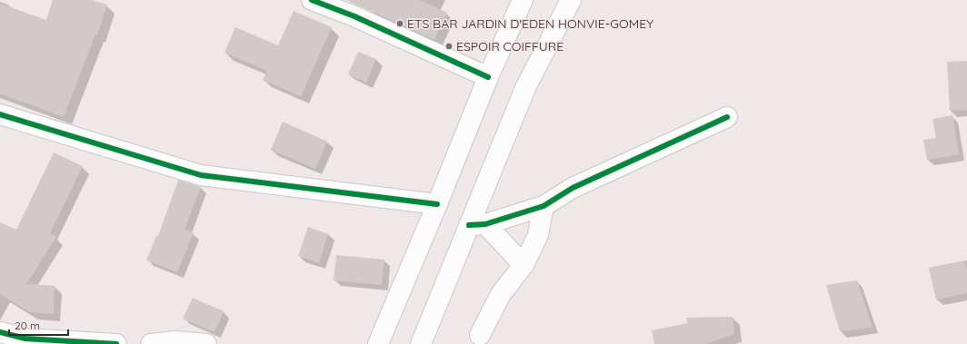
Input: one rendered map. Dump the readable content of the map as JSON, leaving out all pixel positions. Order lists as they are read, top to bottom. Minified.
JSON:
{"places":["ETS BAR JARDIN D'EDEN HONVIE-GOMEY","ESPOIR COIFFURE"],"scale_bar":"20 m"}
